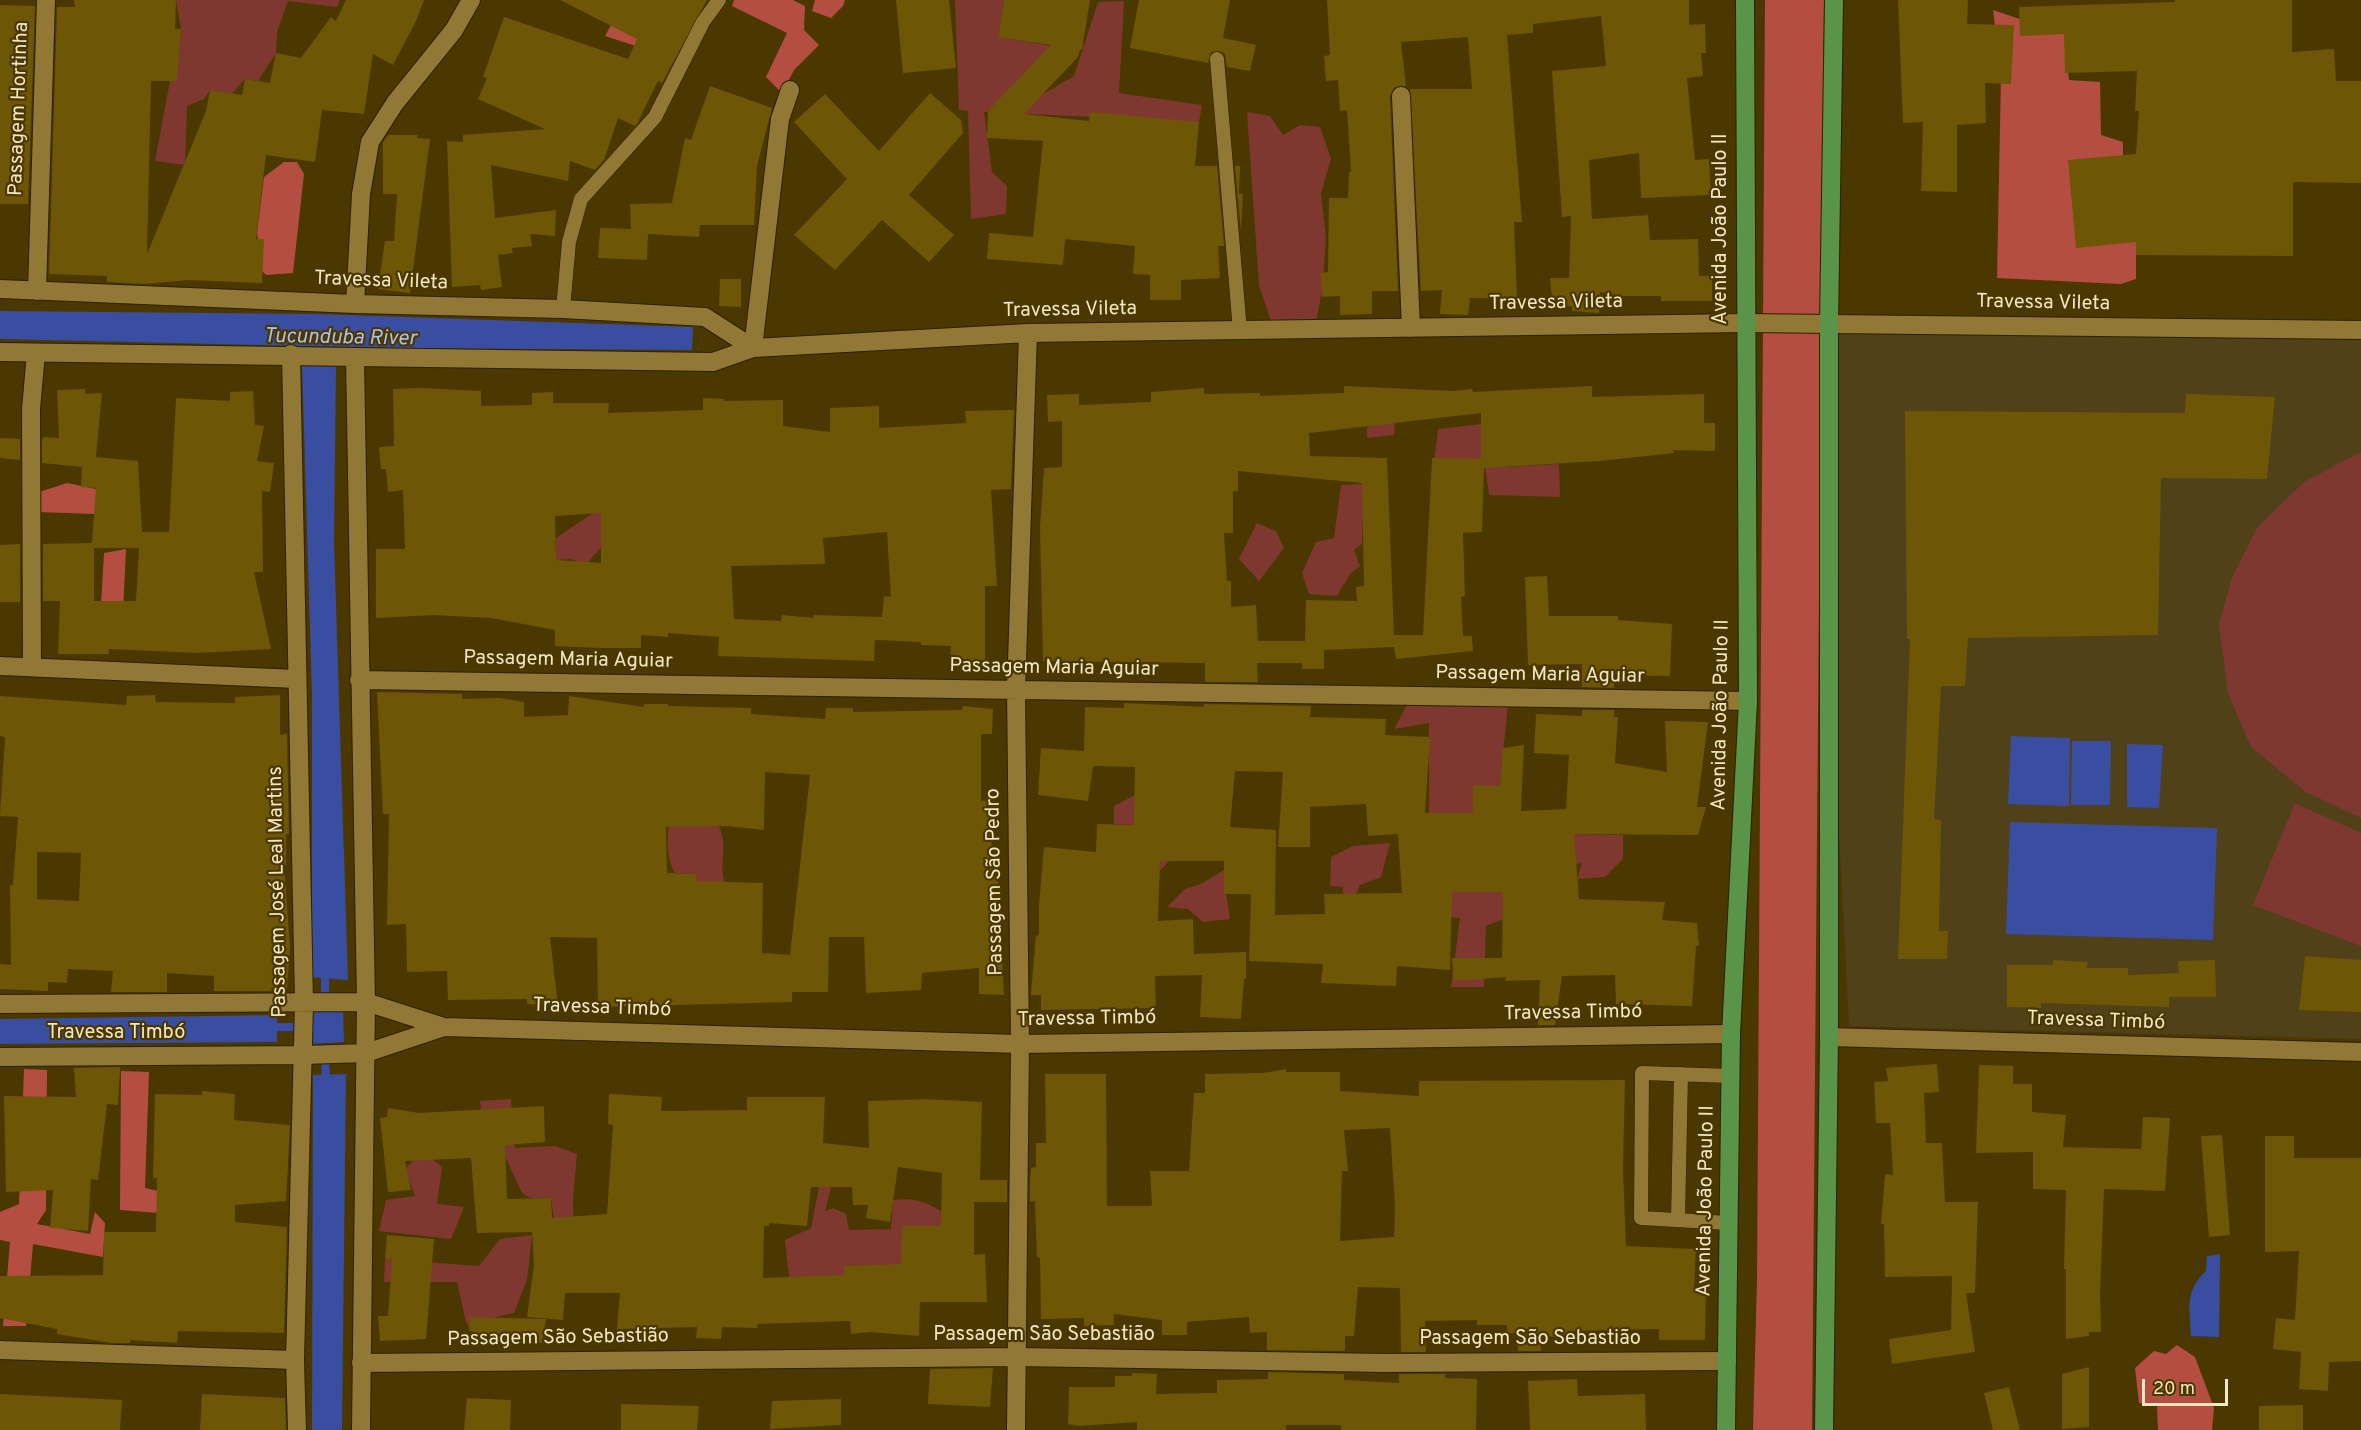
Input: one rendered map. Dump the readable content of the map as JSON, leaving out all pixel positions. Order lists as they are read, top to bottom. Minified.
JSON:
{"streets":{"main road":["Avenida João Paulo II"],"street":["Passagem Hortinha","Travessa Vileta","Passagem Maria Aguiar","Passagem São Pedro","Passagem José Leal Martins","Travessa Timbó","Passagem São Sebastião"]},"crossings":[["Passagem Hortinha","Travessa Vileta"],["Avenida João Paulo II","Travessa Vileta"],["Avenida João Paulo II","Passagem Maria Aguiar"],["Avenida João Paulo II","Travessa Timbó"],["Avenida João Paulo II","Passagem São Sebastião"],["Travessa Vileta","Passagem São Pedro"],["Travessa Vileta","Passagem José Leal Martins"],["Passagem Maria Aguiar","Passagem São Pedro"],["Passagem São Pedro","Travessa Timbó"],["Passagem São Pedro","Passagem São Sebastião"],["Passagem José Leal Martins","Travessa Timbó"]],"water":["Tucunduba River"],"scale_bar":"20 m"}
